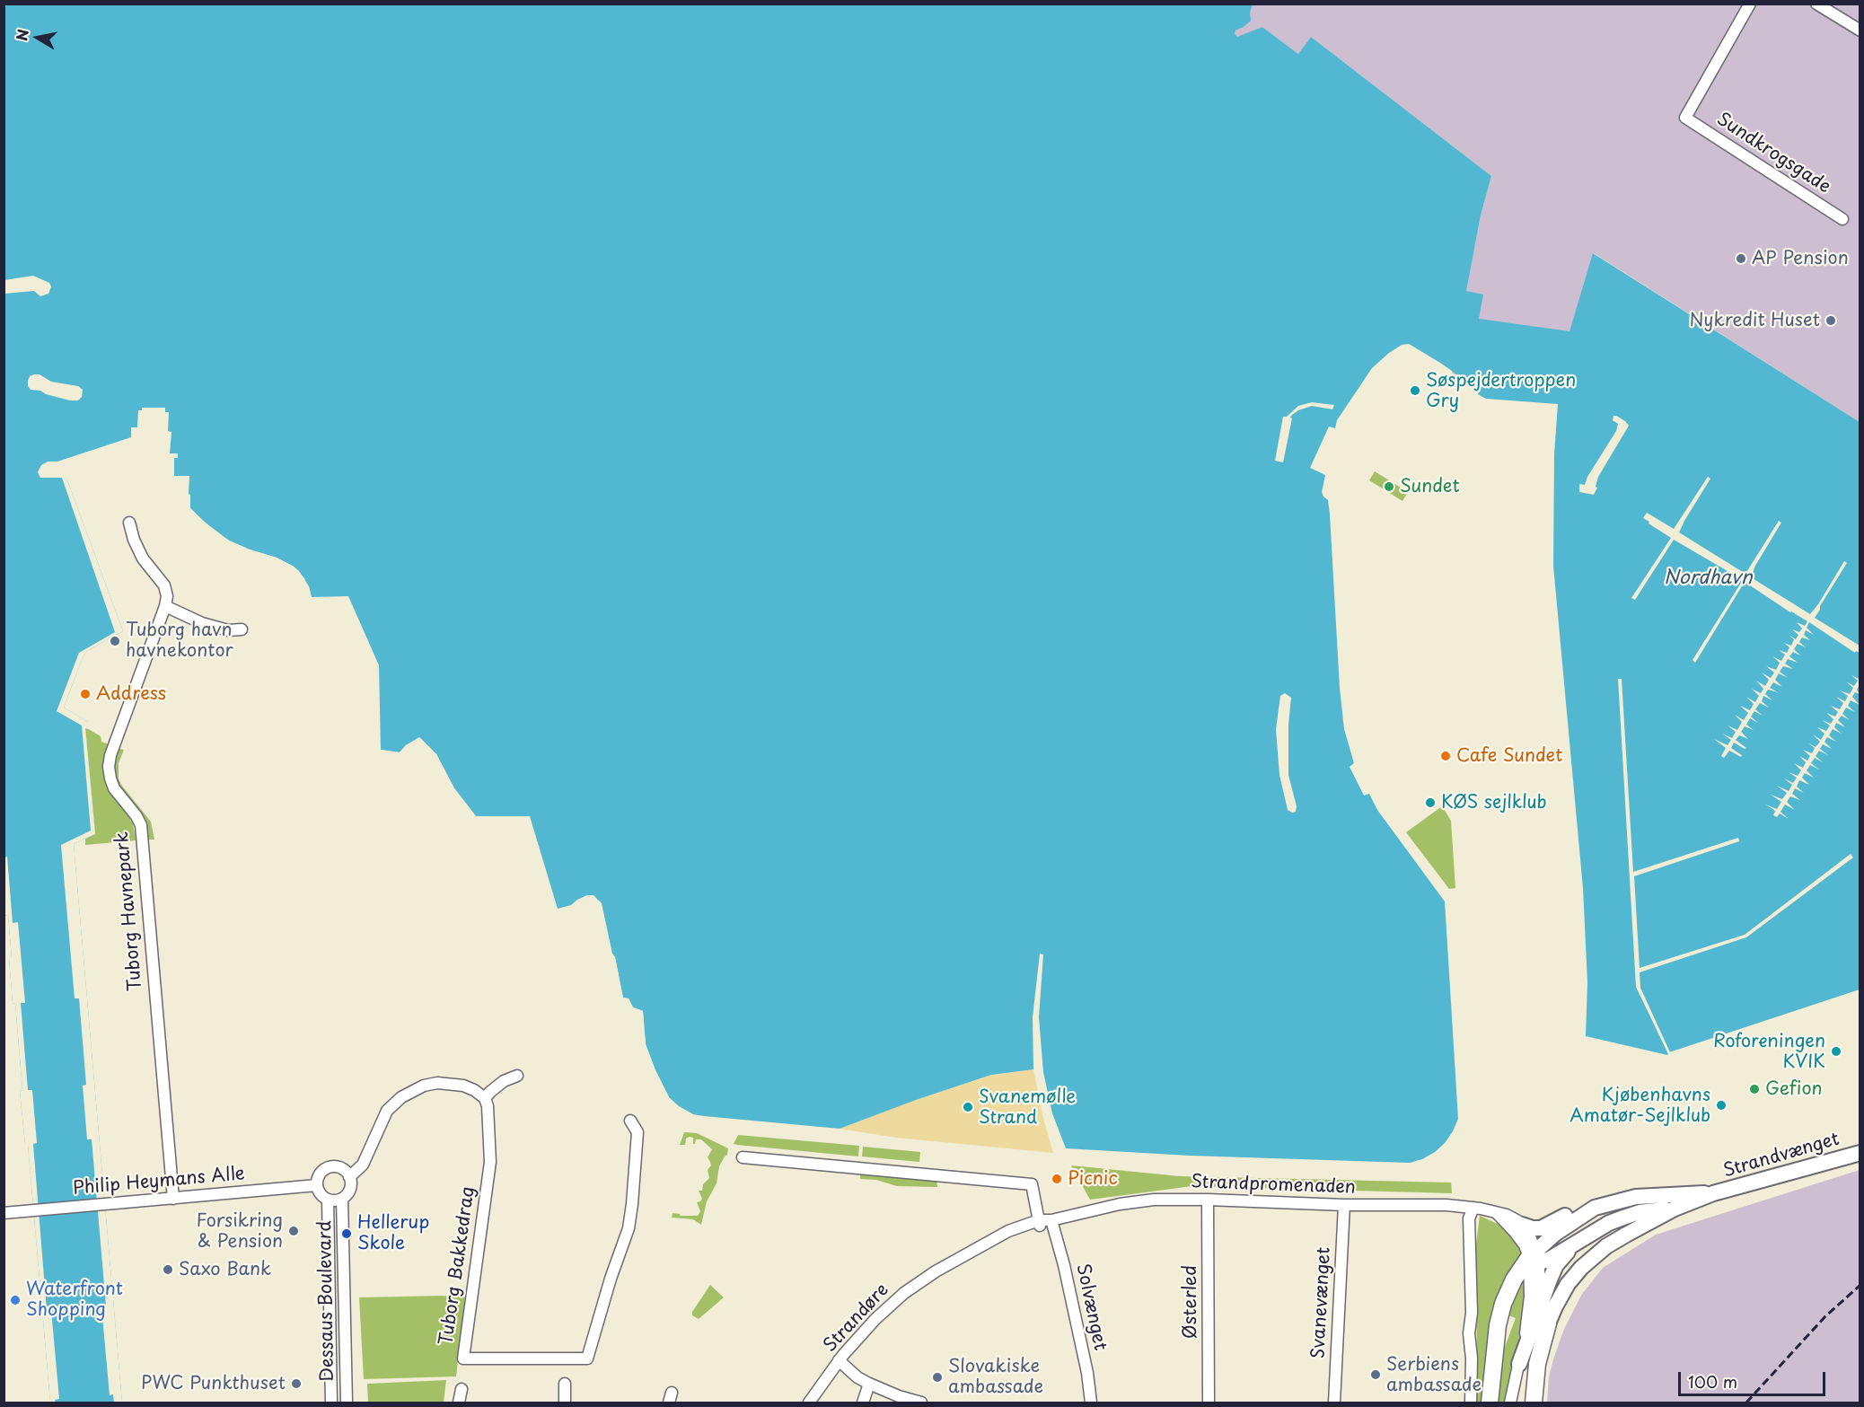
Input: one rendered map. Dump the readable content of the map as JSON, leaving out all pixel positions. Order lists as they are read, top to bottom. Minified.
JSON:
{"streets":{"main road":["Strandvænget"],"street":["Sundkrogsgade","Tuborg Havnepark","Philip Heymans Alle","Strandpromenaden","Tuborg Bakkedrag","Dessaus Boulevard","Østerled","Svanevænget","Solvænget","Strandøre"]},"crossings":[["Tuborg Havnepark","Philip Heymans Alle"],["Philip Heymans Alle","Dessaus Boulevard"],["Strandpromenaden","Østerled"],["Strandpromenaden","Svanevænget"],["Strandpromenaden","Solvænget"],["Strandpromenaden","Strandøre"],["Solvænget","Strandøre"]],"water":["Nordhavn"],"places":["AP Pension","Nykredit Huset","Søspejdertroppen Gry","Sundet","Tuborg havn havnekontor","Address","Cafe Sundet","KØS sejlklub","Roforeningen KVIK","Gefion","Kjøbenhavns Amatør-Sejlklub","Svanemølle Strand","Picnic","Forsikring & Pension","Hellerup Skole","Saxo Bank","Waterfront Shopping","Serbiens ambassade","Slovakiske ambassade","PWC Punkthuset"],"scale_bar":"100 m","north":"left"}
